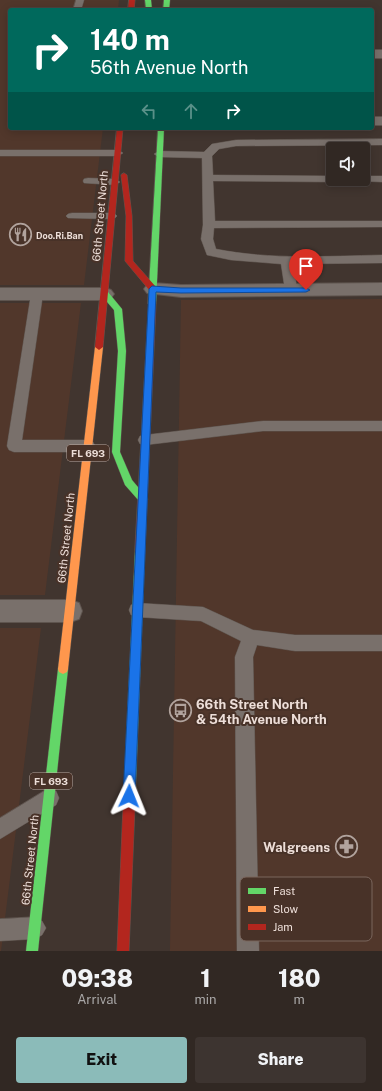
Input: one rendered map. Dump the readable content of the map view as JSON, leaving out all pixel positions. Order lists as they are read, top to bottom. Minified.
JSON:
{"streets":{"main road":["66th Street North","FL 693"]},"places":{"restaurant":["Doo.Ri.Ban"],"bus stop":["66th Street North & 54th Avenue North"],"pharmacy":["Walgreens"]},"legend":["Fast","Slow","Jam"],"page":{"turn":["140 m","56th Avenue North"],"eta":["09:38","Arrival","1","min","180","m"],"buttons":["Exit","Share"]}}
